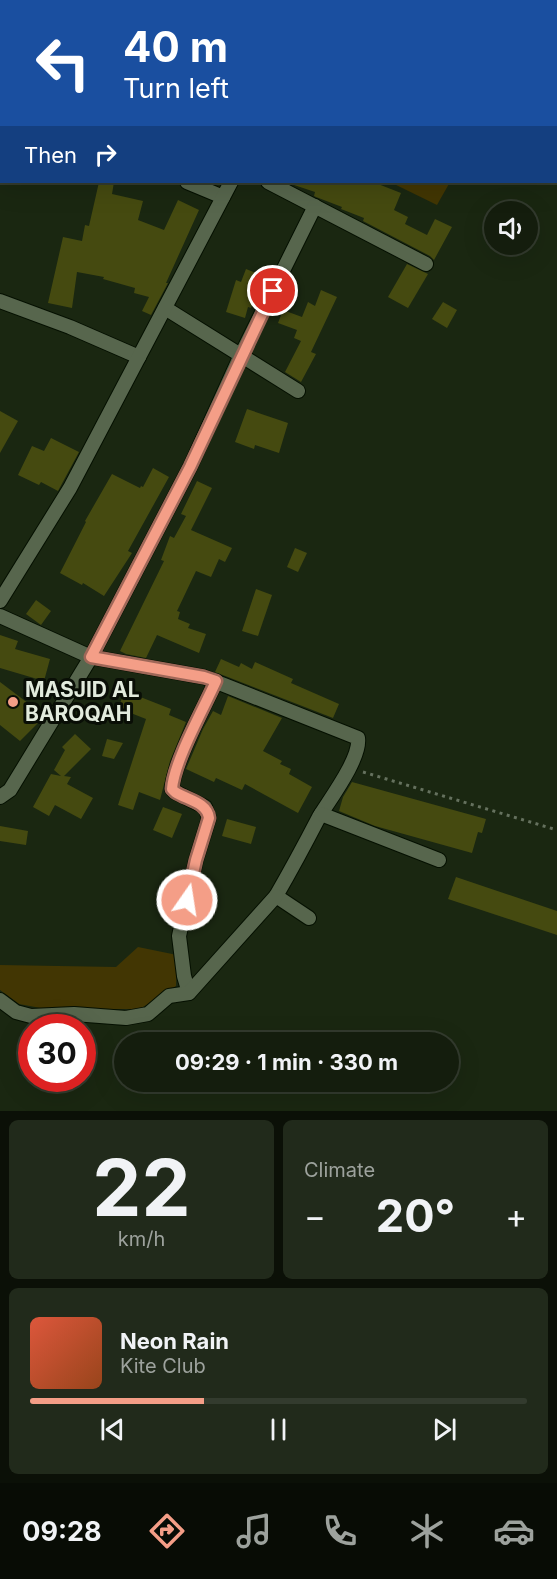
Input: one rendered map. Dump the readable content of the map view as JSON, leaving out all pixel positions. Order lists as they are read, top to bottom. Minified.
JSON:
{"places":["MASJID AL BAROQAH"],"page":{"turn":["40 m","Turn left"],"then":"Then","limit":"30","trip":"09:29 · 1 min · 330 m","tile":[["22","km/h"],"Climate"],"heat":["−","20°","+"],"song":["Neon Rain","Kite Club"],"tabs":"09:28"}}
